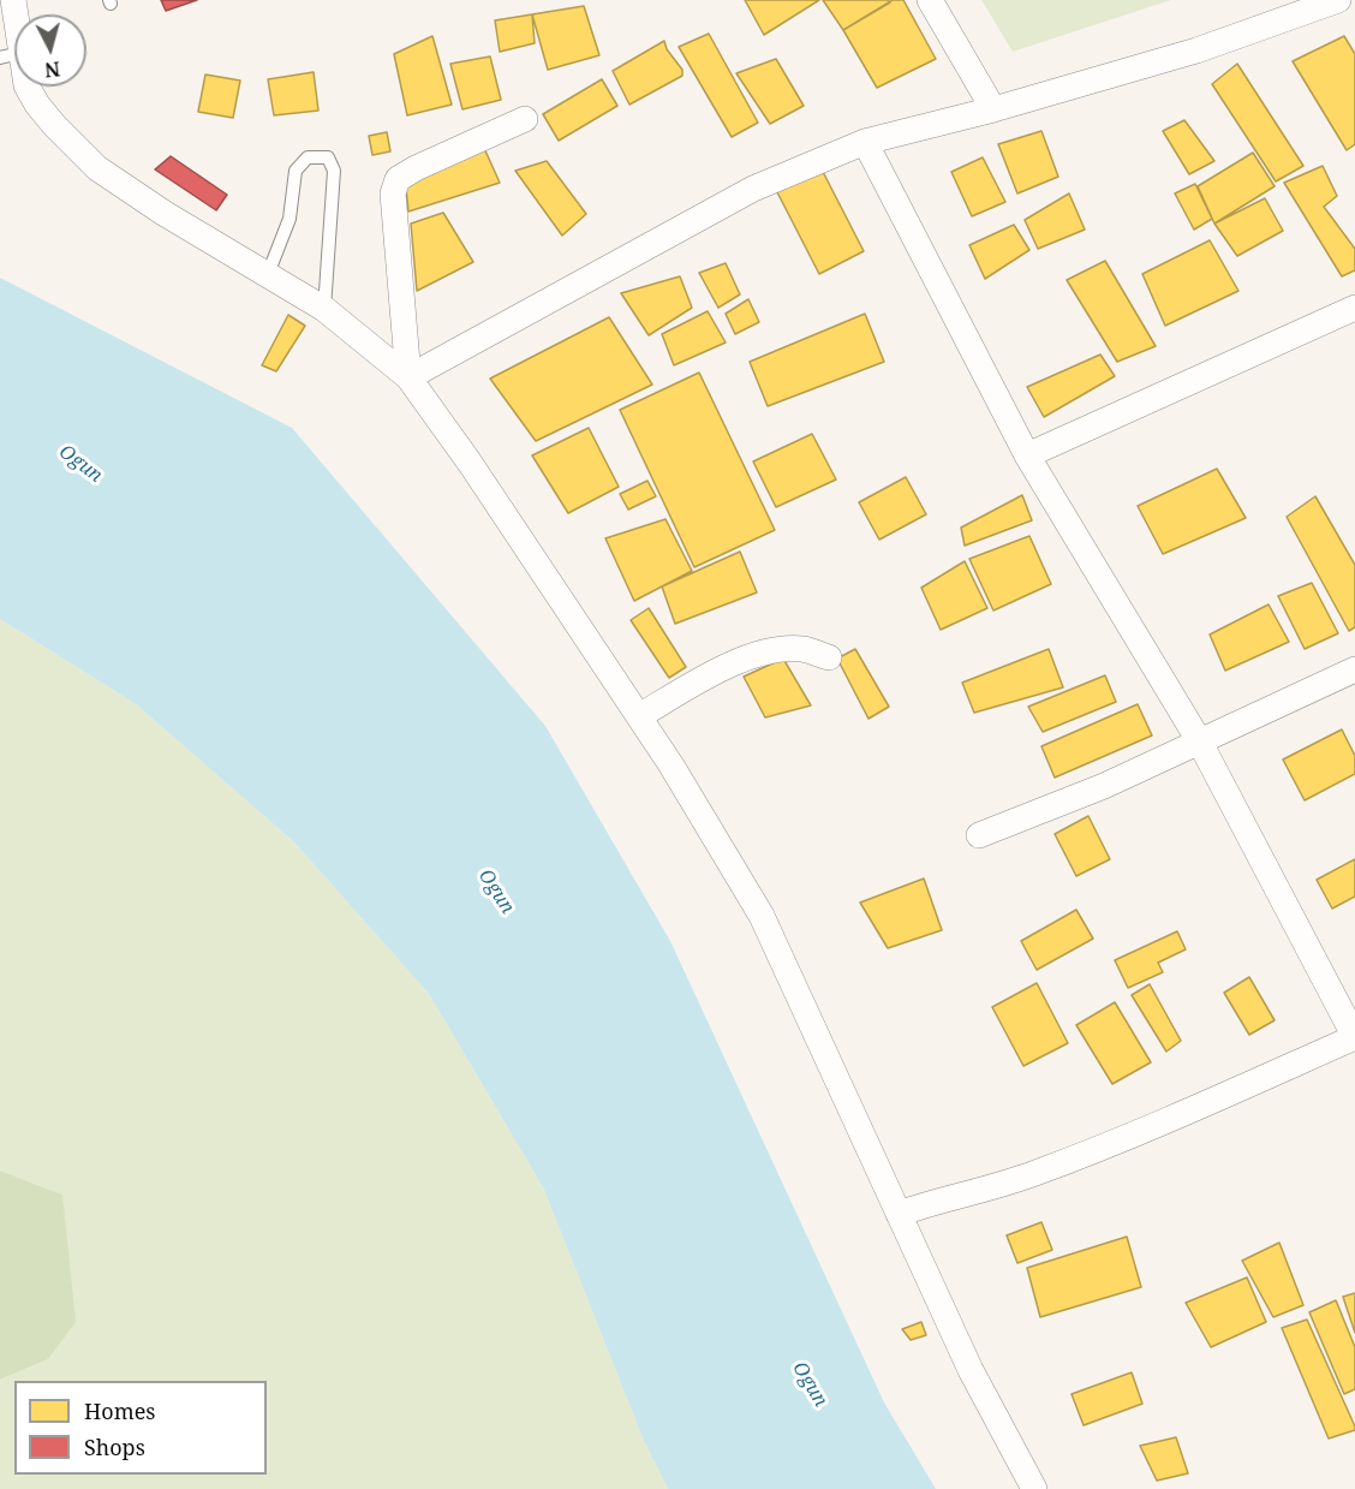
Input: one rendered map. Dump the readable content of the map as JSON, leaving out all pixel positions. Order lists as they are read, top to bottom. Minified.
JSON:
{"water":["Ogun"],"legend":["Homes","Shops"],"north":"bottom"}
